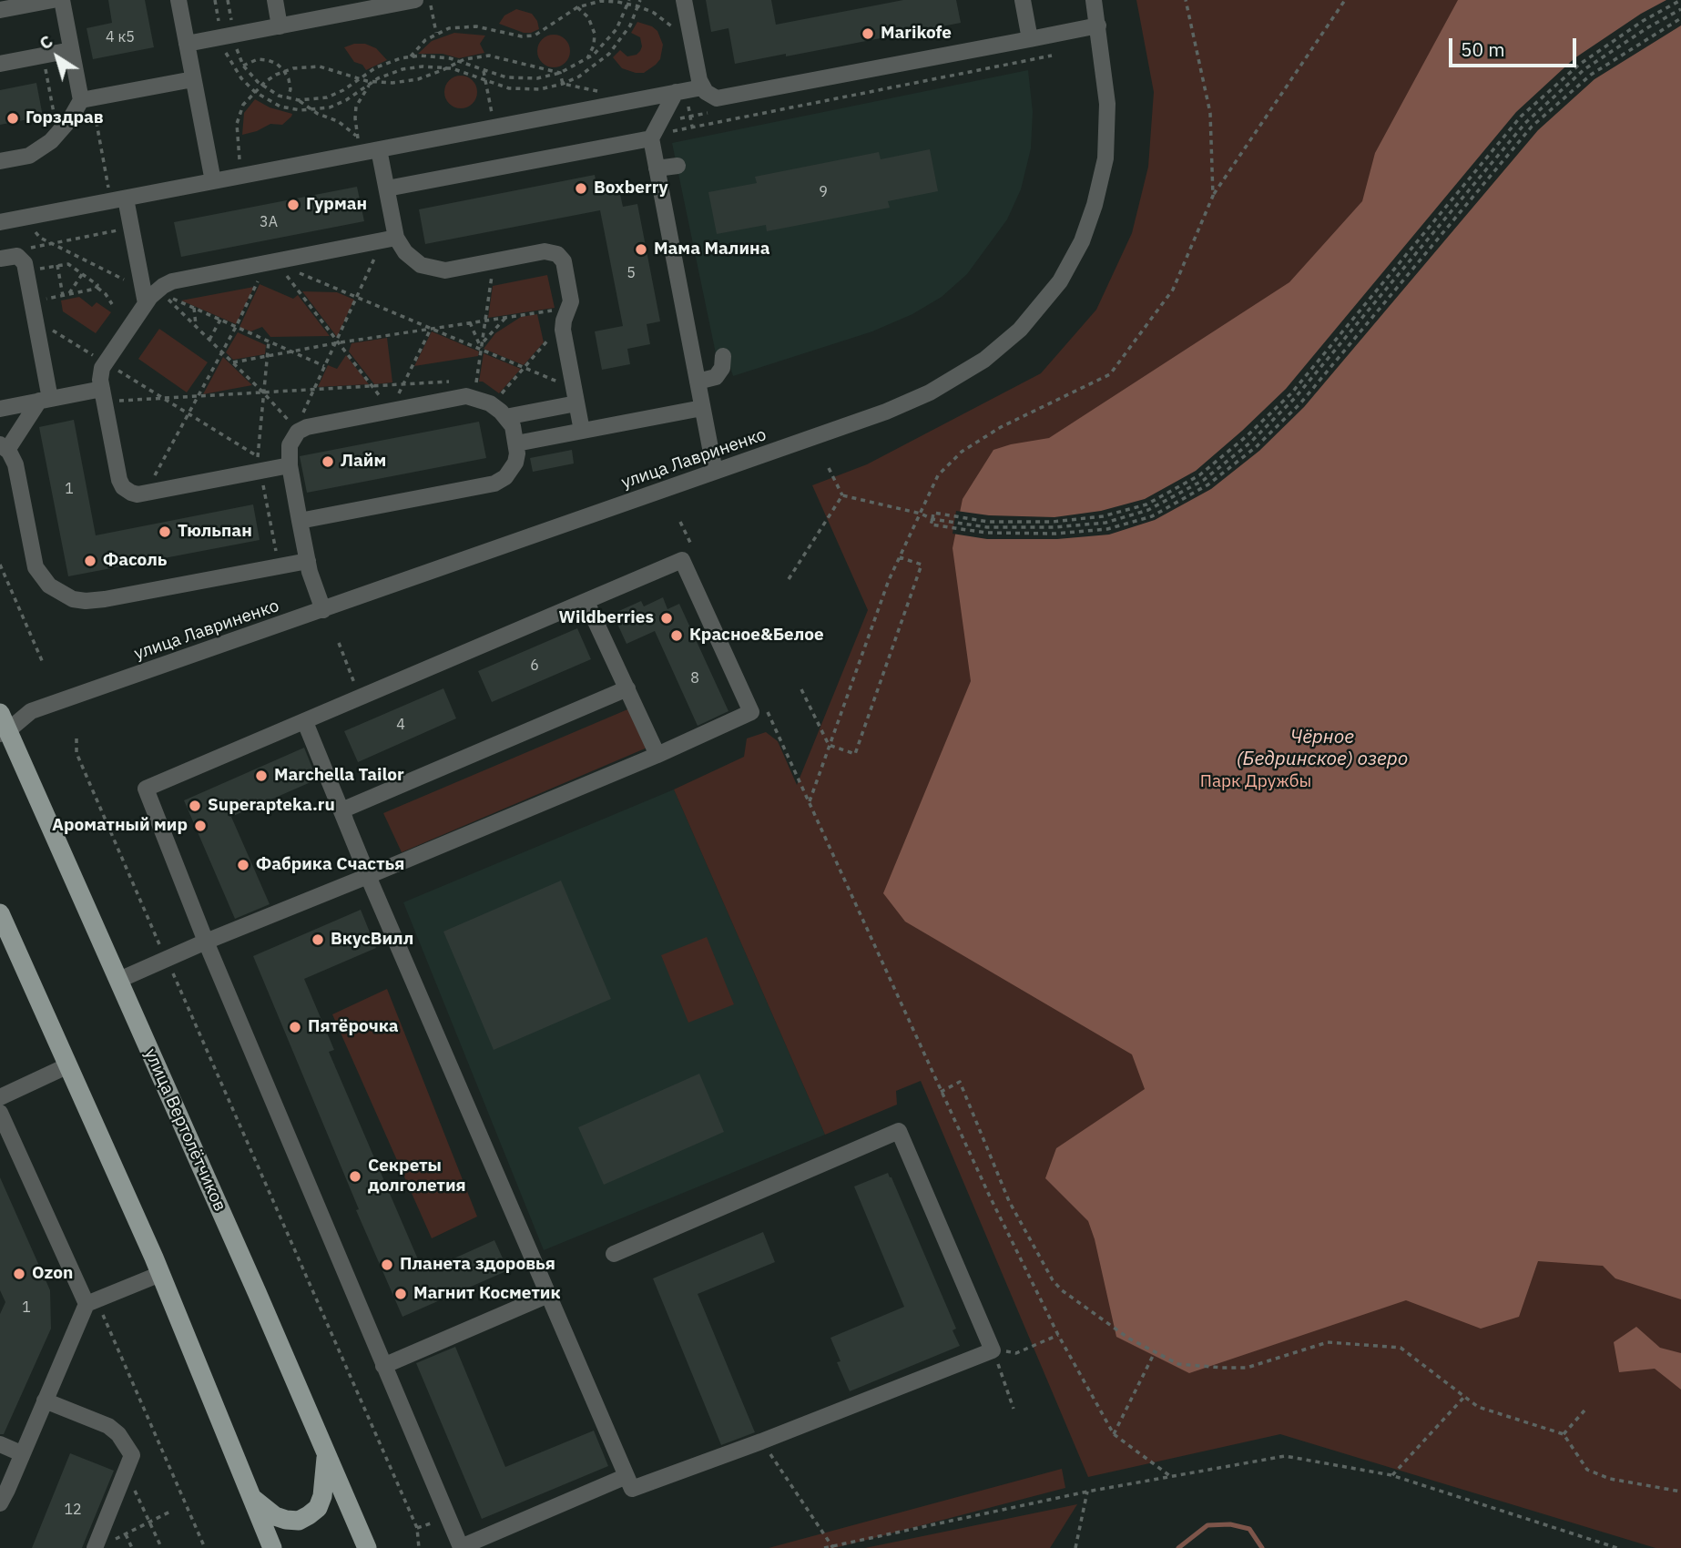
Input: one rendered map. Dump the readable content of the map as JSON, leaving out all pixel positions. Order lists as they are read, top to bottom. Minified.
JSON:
{"streets":{"main road":["улица Вертолётчиков"],"street":["улица Лавриненко"]},"crossings":[["улица Лавриненко","улица Вертолётчиков"]],"water":["Чёрное (Бедринское) озеро"],"parks":["Парк Дружбы"],"places":["Marikofe","Горздрав","Boxberry","Гурман","Мама Малина","Лайм","Тюльпан","Фасоль","Wildberries","Красное&Белое","Marchella Tailor","Superapteka.ru","Ароматный мир","Фабрика Счастья","ВкусВилл","Пятёрочка","Секреты долголетия","Планета здоровья","Ozon","Магнит Косметик"],"house_numbers":["4 к5","9","3А","5","1","6","8","4","1","12"],"scale_bar":"50 m","north":"top left"}
